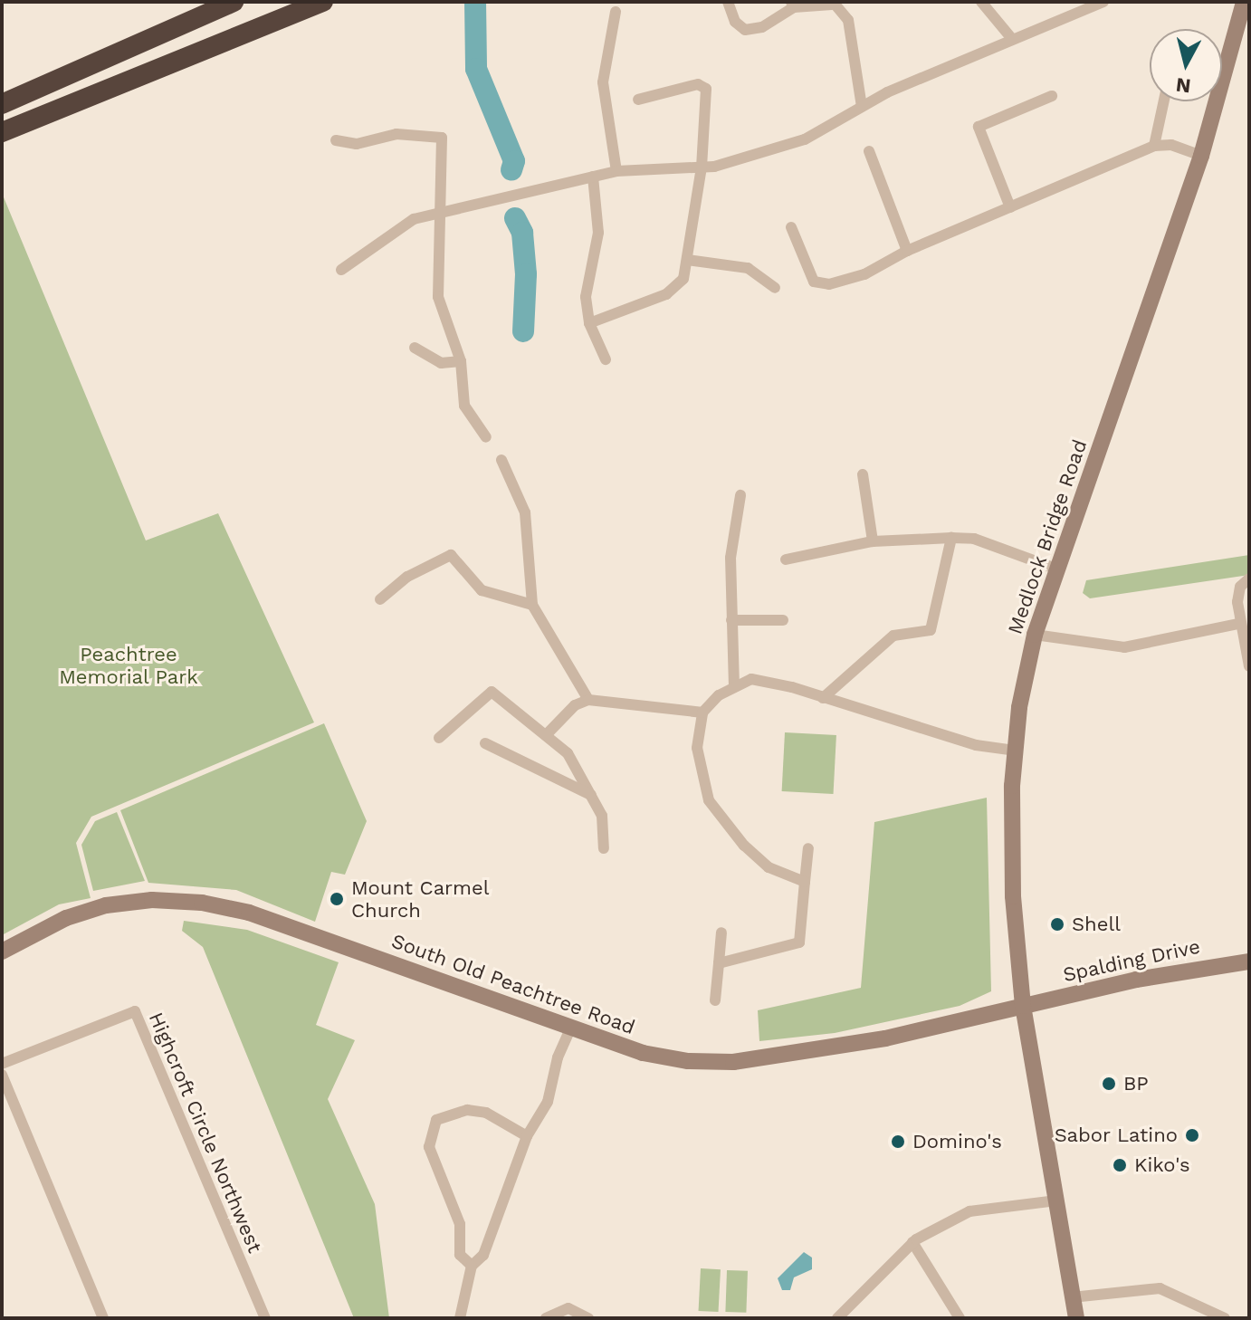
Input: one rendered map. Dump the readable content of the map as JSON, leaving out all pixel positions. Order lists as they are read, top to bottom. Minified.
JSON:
{"streets":{"main road":["Medlock Bridge Road","Spalding Drive","South Old Peachtree Road"],"street":["Highcroft Circle Northwest"]},"crossings":[["Medlock Bridge Road","Spalding Drive"],["Medlock Bridge Road","South Old Peachtree Road"],["Spalding Drive","South Old Peachtree Road"]],"parks":["Peachtree Memorial Park"],"places":["Mount Carmel Church","Shell","BP","Sabor Latino","Domino's","Kiko's"],"north":"bottom"}
